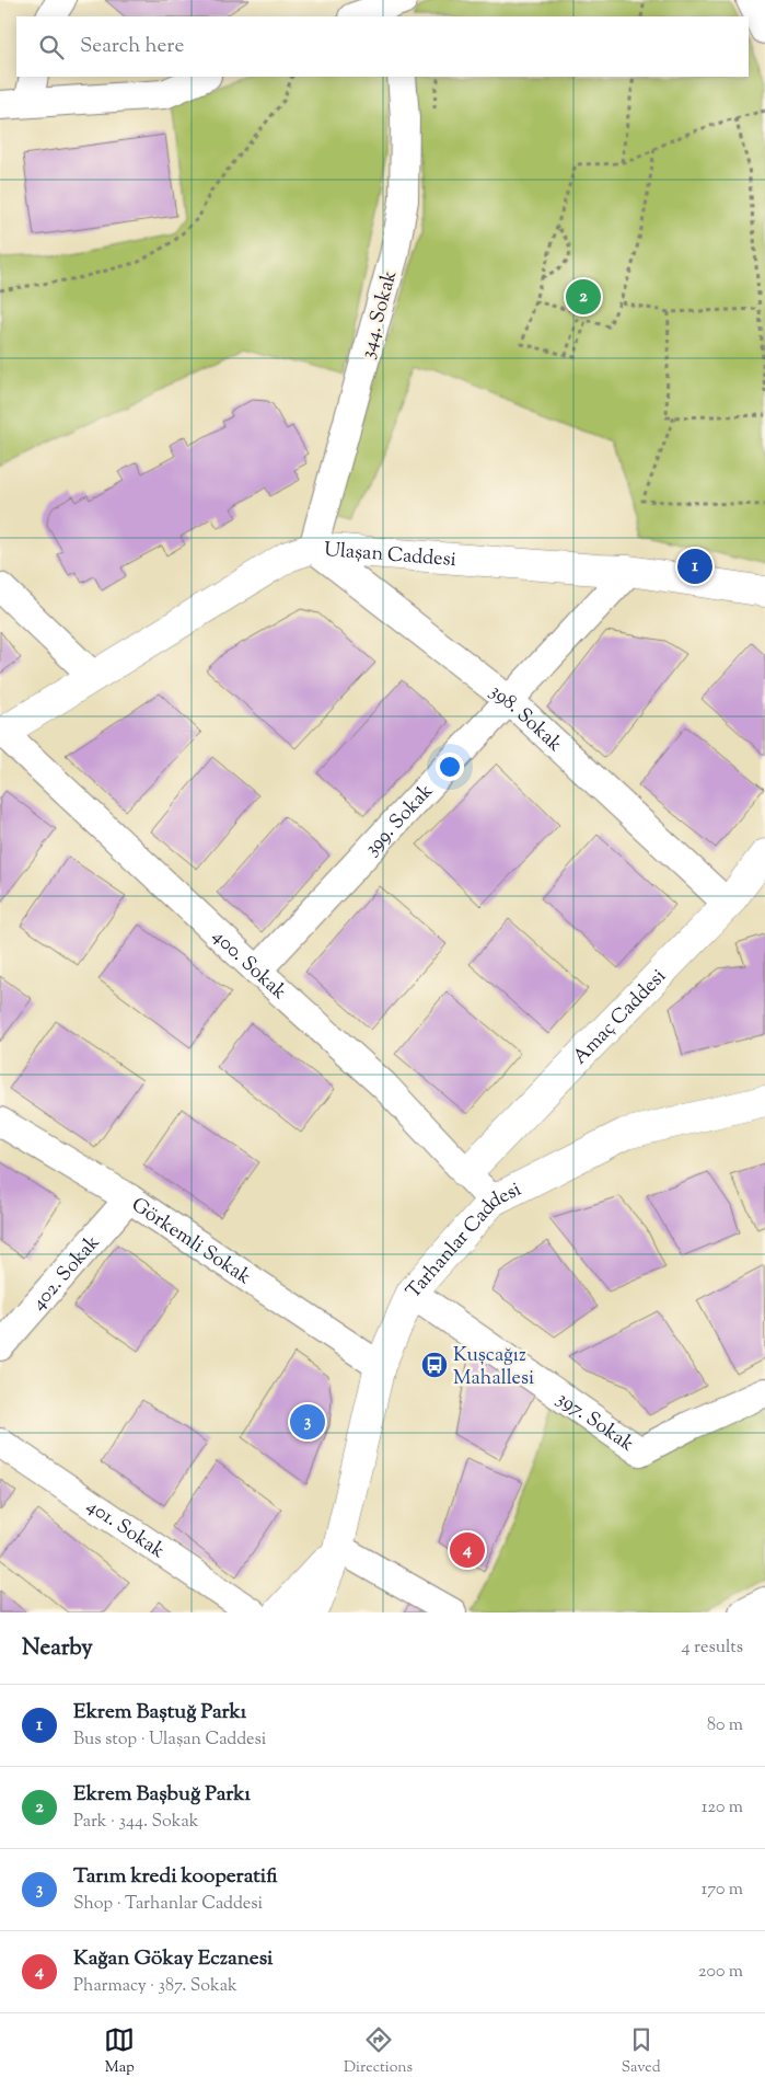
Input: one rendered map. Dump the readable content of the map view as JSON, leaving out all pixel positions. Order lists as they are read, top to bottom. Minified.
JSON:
{"streets":{"street":["344. Sokak","Ulaşan Caddesi","398. Sokak","399. Sokak","400. Sokak","Amaç Caddesi","Görkemli Sokak","Tarhanlar Caddesi","402. Sokak","397. Sokak","401. Sokak"]},"crossings":[["344. Sokak","Ulaşan Caddesi"],["344. Sokak","398. Sokak"],["Ulaşan Caddesi","398. Sokak"],["Ulaşan Caddesi","399. Sokak"],["Ulaşan Caddesi","400. Sokak"],["398. Sokak","399. Sokak"],["398. Sokak","Amaç Caddesi"],["399. Sokak","400. Sokak"],["400. Sokak","Amaç Caddesi"],["400. Sokak","Tarhanlar Caddesi"],["Görkemli Sokak","Tarhanlar Caddesi"],["Görkemli Sokak","402. Sokak"],["Tarhanlar Caddesi","397. Sokak"]],"places":{"bus stop":["Kuşcağız Mahallesi"]},"page":{"search":"Search here","pins":["2","1","3","4"],"heading":["Nearby","4 results"],"list":[{"mark":"1","name":"Ekrem Baştuğ Parkı","note":"Bus stop · Ulaşan Caddesi","value":"80 m"},{"mark":"2","name":"Ekrem Başbuğ Parkı","note":"Park · 344. Sokak","value":"120 m"},{"mark":"3","name":"Tarım kredi kooperatifi","note":"Shop · Tarhanlar Caddesi","value":"170 m"},{"mark":"4","name":"Kağan Gökay Eczanesi","note":"Pharmacy · 387. Sokak","value":"200 m"}],"nav":["Map","Directions","Saved"]}}
